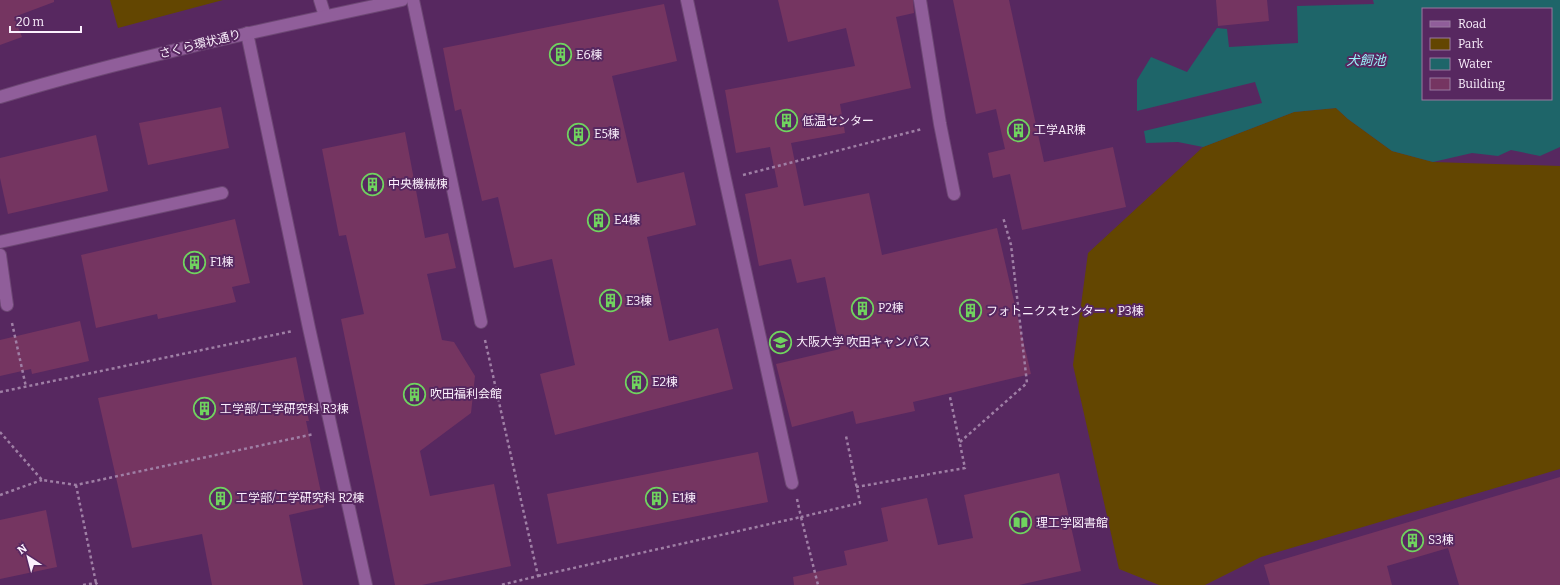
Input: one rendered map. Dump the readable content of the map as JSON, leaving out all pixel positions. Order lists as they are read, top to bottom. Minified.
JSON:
{"streets":{"lane":["さくら環状通り"]},"water":["犬飼池"],"places":{"building":["E6棟","低温センター","工学AR棟","E5棟","中央機械棟","E4棟","F1棟","E3棟","P2棟","フォトニクスセンター・P3棟","E2棟","吹田福利会館","工学部/工学研究科 R3棟","工学部/工学研究科 R2棟","E1棟","S3棟"],"school or university":["大阪大学 吹田キャンパス"],"library":["理工学図書館"]},"legend":["Road","Park","Water","Building"],"scale_bar":"20 m","north":"top left"}
